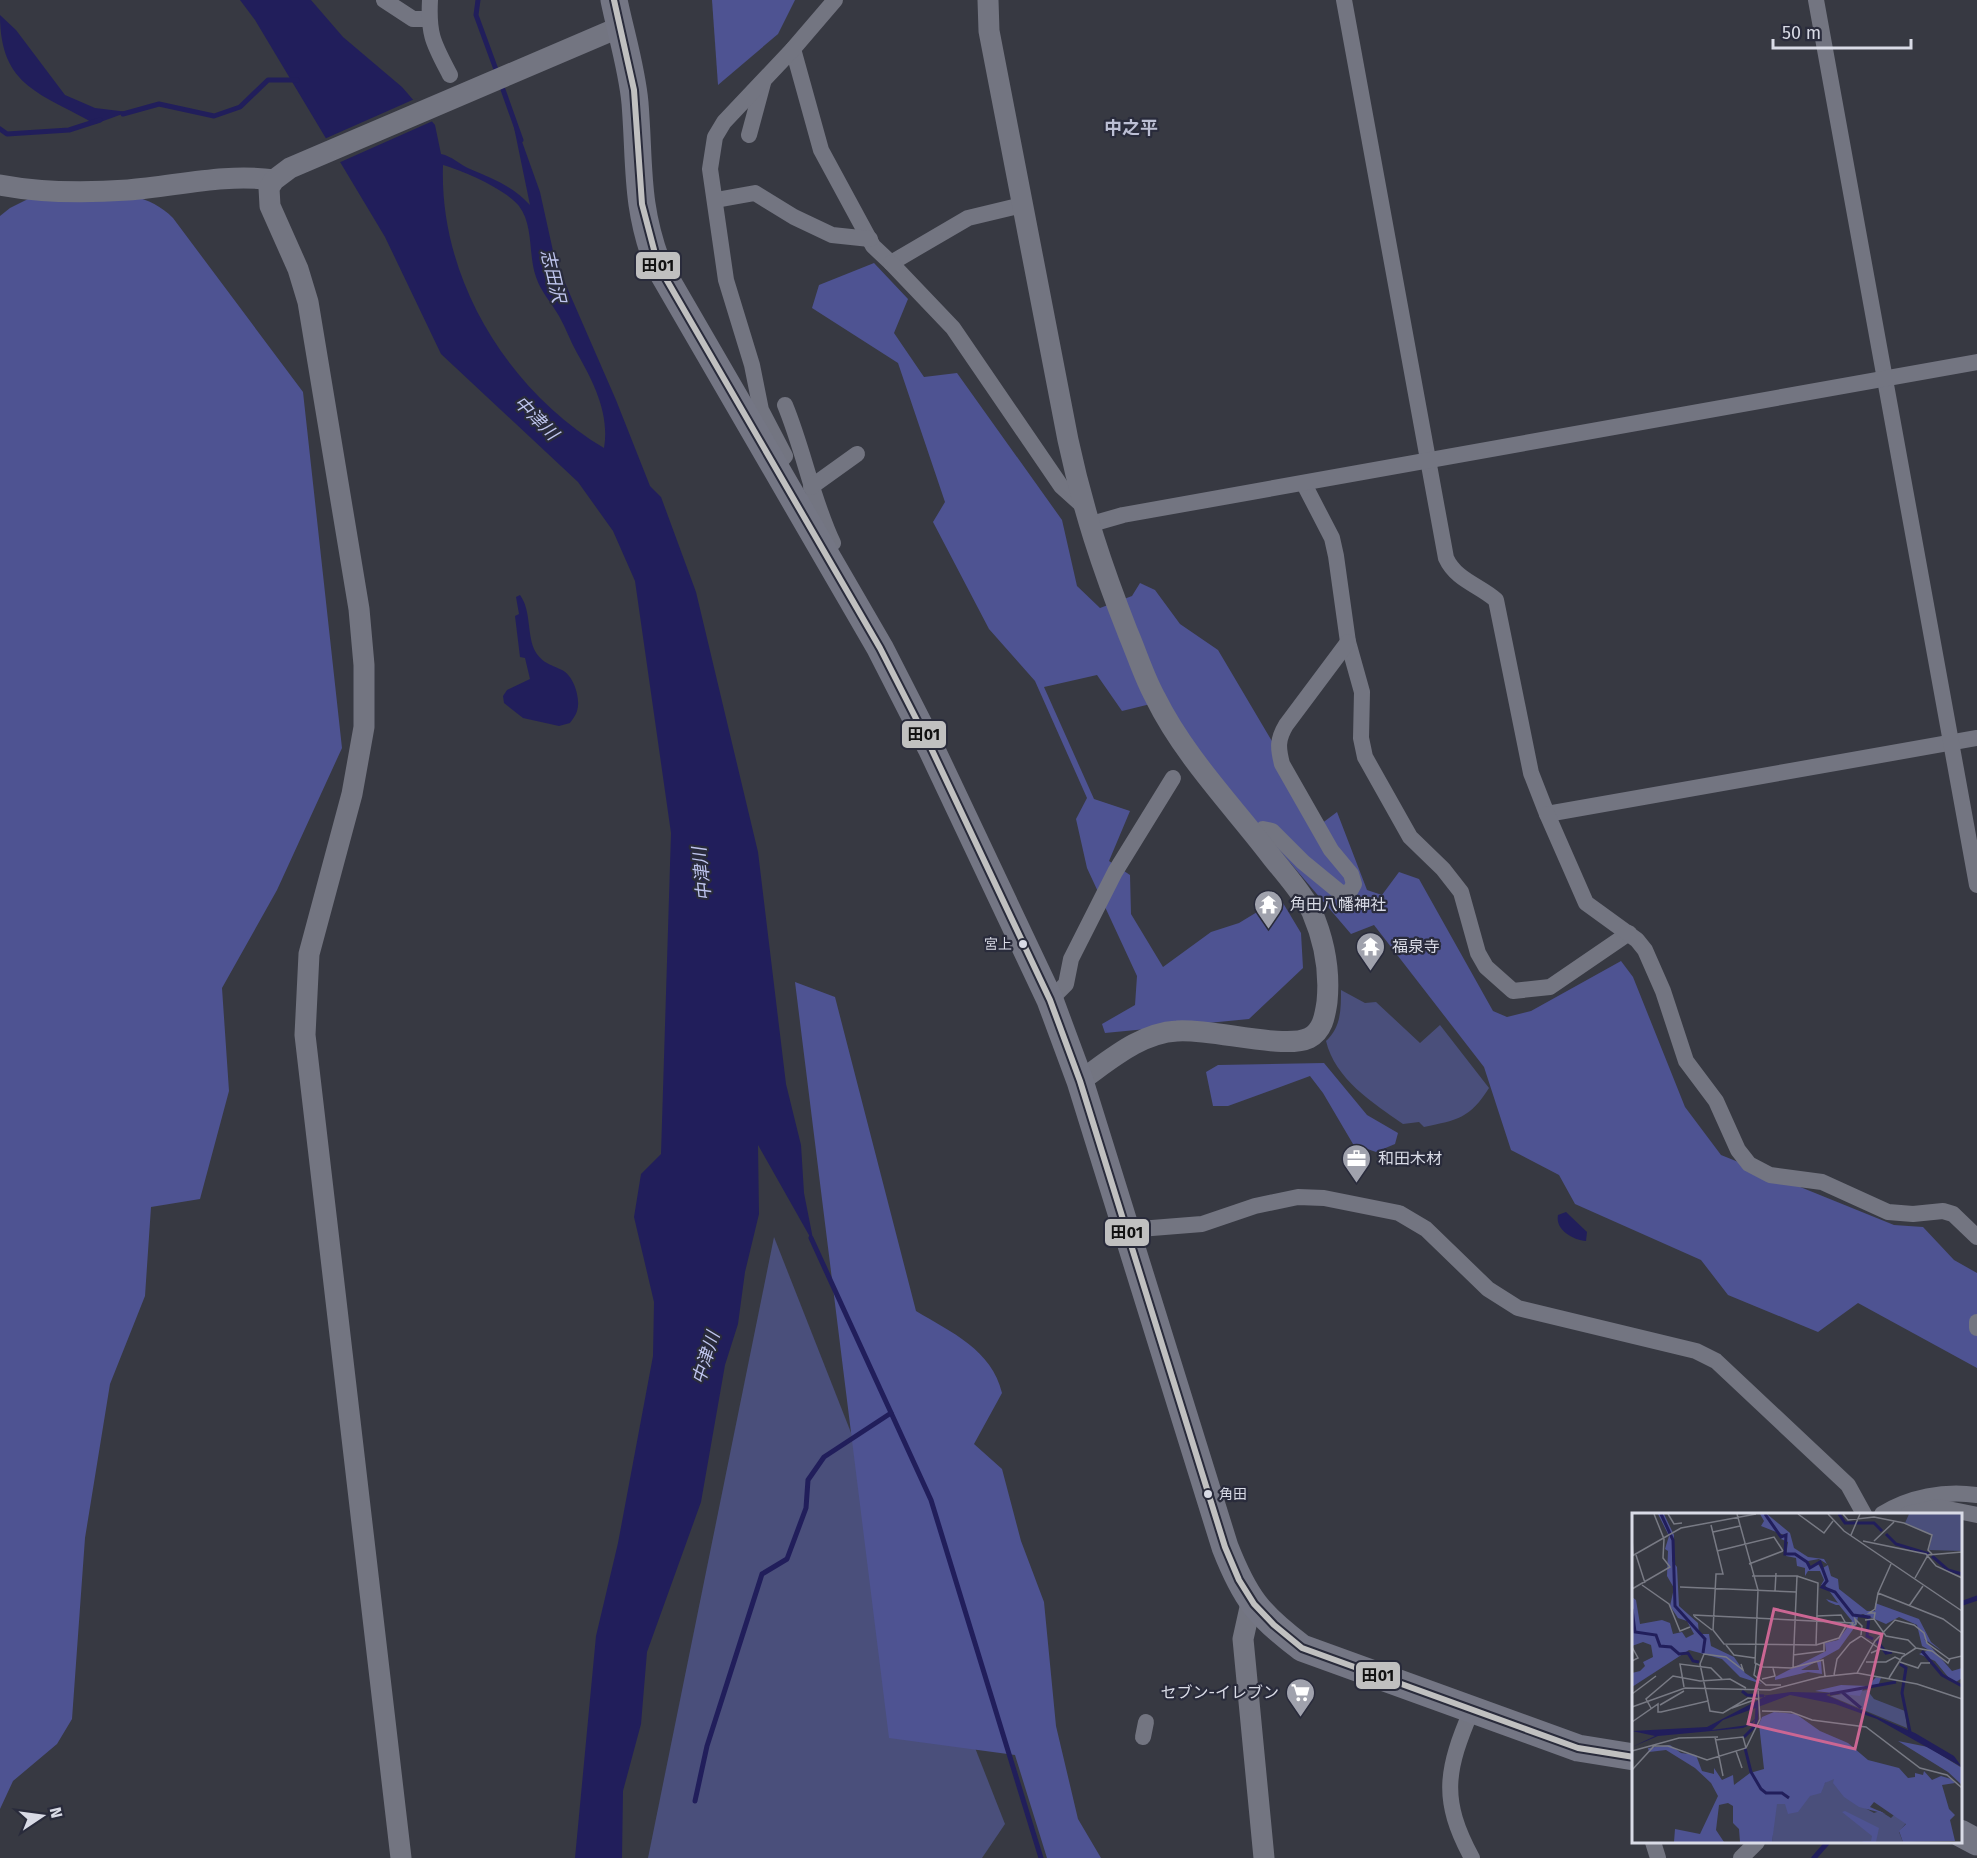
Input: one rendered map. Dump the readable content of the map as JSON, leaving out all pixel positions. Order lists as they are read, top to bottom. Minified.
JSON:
{"districts":["中之平"],"water":["志田沢","中津川"],"places":{"temple":["角田八幡神社","福泉寺"],"other":["宮上","角田"],"office":["和田木材"],"supermarket":["セブン-イレブン"]},"lines":["transit line 田01"],"scale_bar":"50 m","north":"right"}
